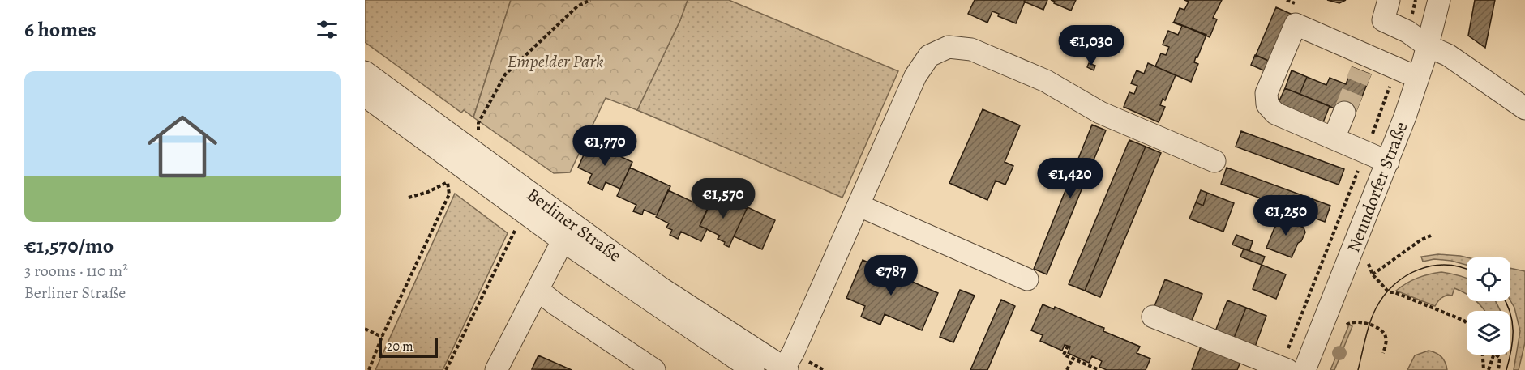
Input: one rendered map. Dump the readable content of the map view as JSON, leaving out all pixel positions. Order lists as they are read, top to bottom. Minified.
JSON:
{"streets":{"street":["Nenndorfer Straße","Berliner Straße"]},"parks":["Empelder Park"],"scale_bar":"20 m","page":{"heading":"6 homes","price":["€1,030","€1,770","€1,420","€1,570","€1,250","€787"],"list":[{"name":"€1,570/mo","note":"3 rooms · 110 m² · Berliner Straße"}],"scale":"20 m"}}
